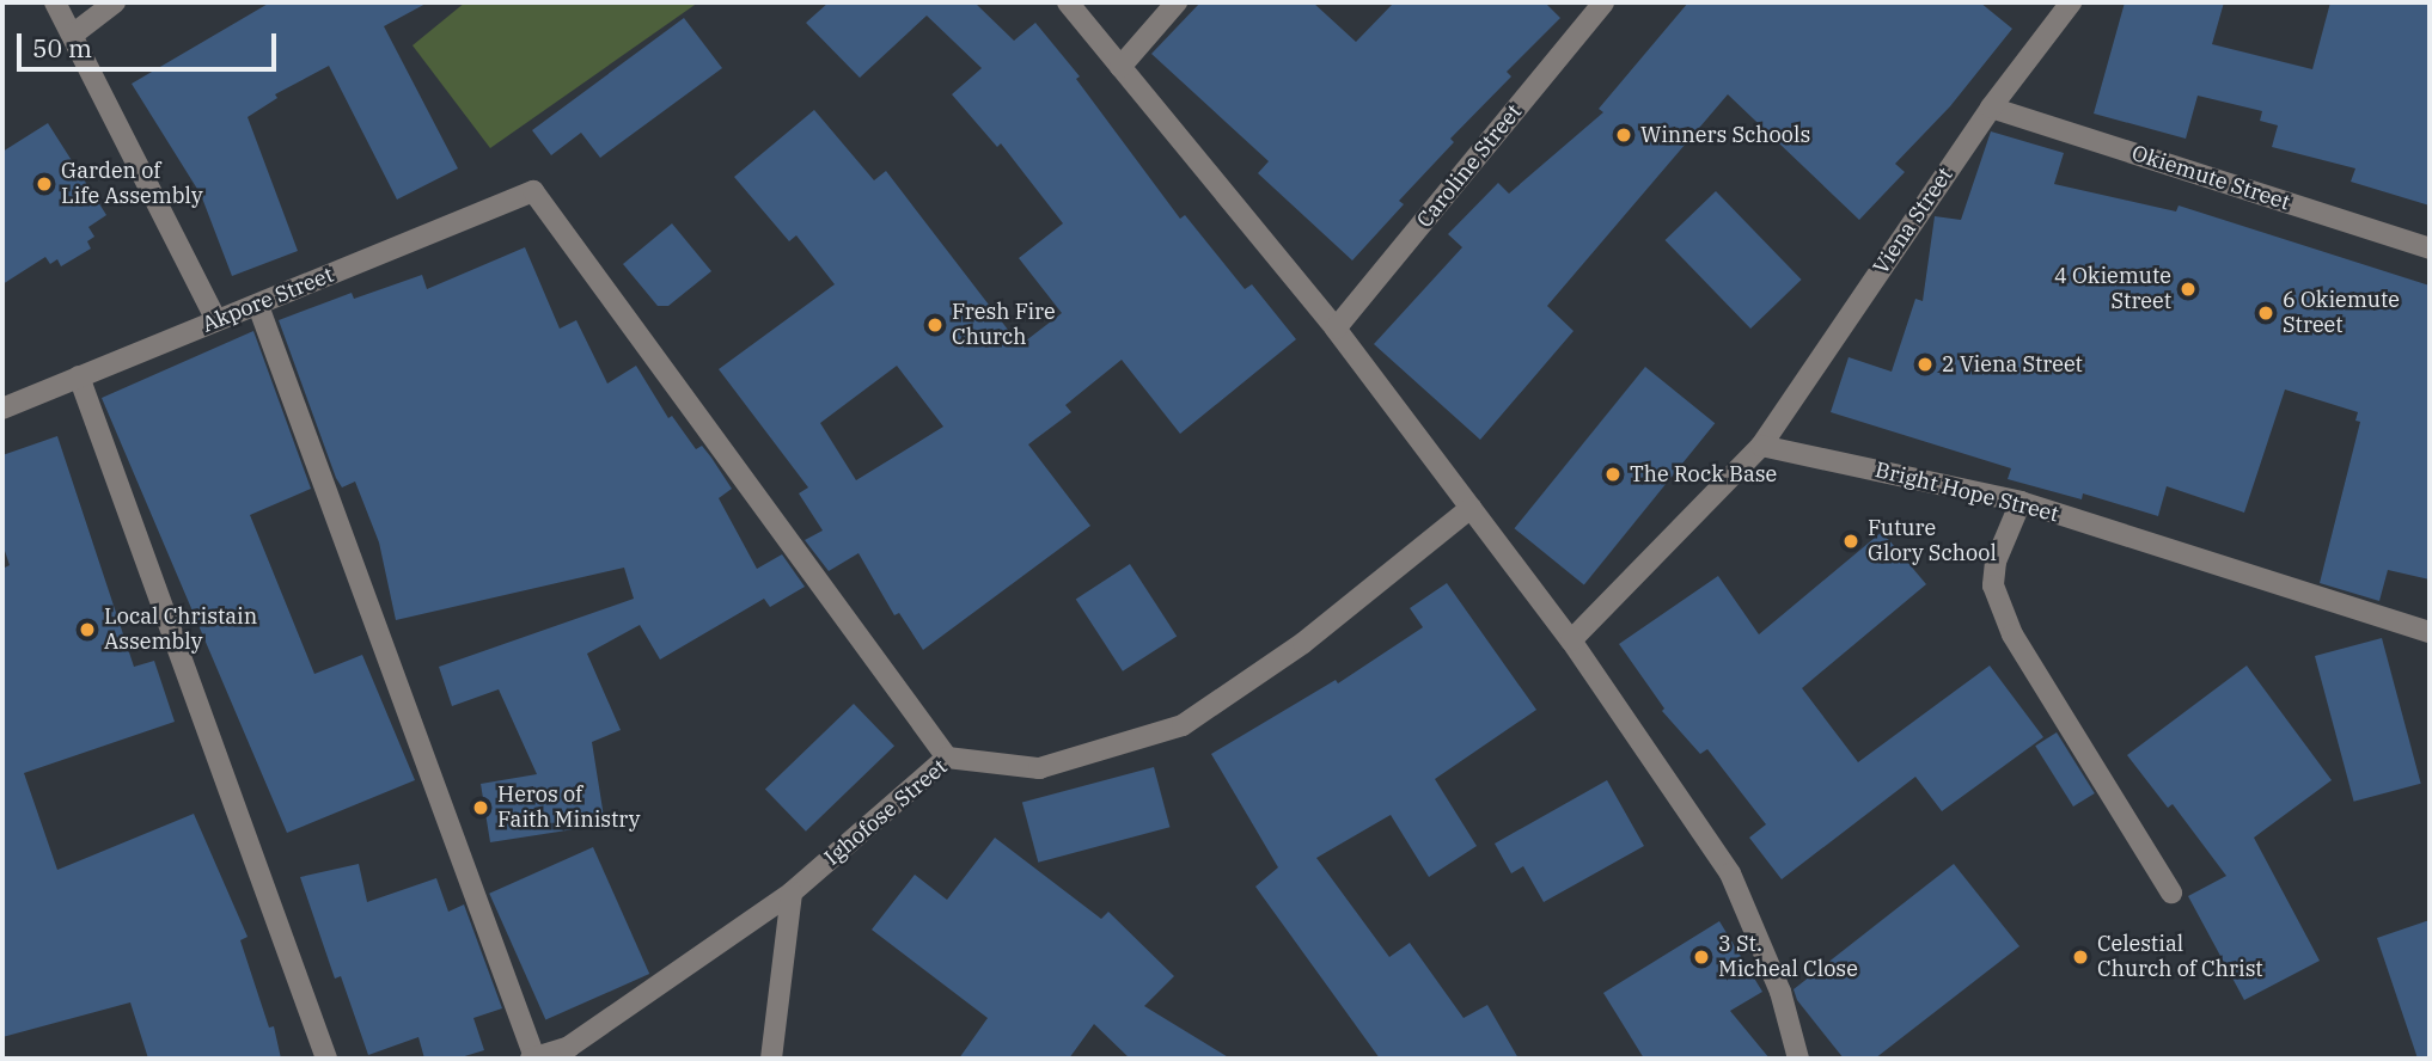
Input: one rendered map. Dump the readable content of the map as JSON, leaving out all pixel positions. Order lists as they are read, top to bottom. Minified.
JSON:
{"streets":{"street":["Caroline Street","Okiemute Street","Viena Street","Akpore Street","Bright Hope Street","Ighofose Street"]},"crossings":[["Okiemute Street","Viena Street"],["Viena Street","Bright Hope Street"],["Akpore Street","Ighofose Street"]],"places":["Winners Schools","Garden of Life Assembly","4 Okiemute Street","6 Okiemute Street","Fresh Fire Church","2 Viena Street","The Rock Base","Future Glory School","Local Christain Assembly","Heros of Faith Ministry","3 St. Micheal Close","Celestial Church of Christ"],"scale_bar":"50 m"}
